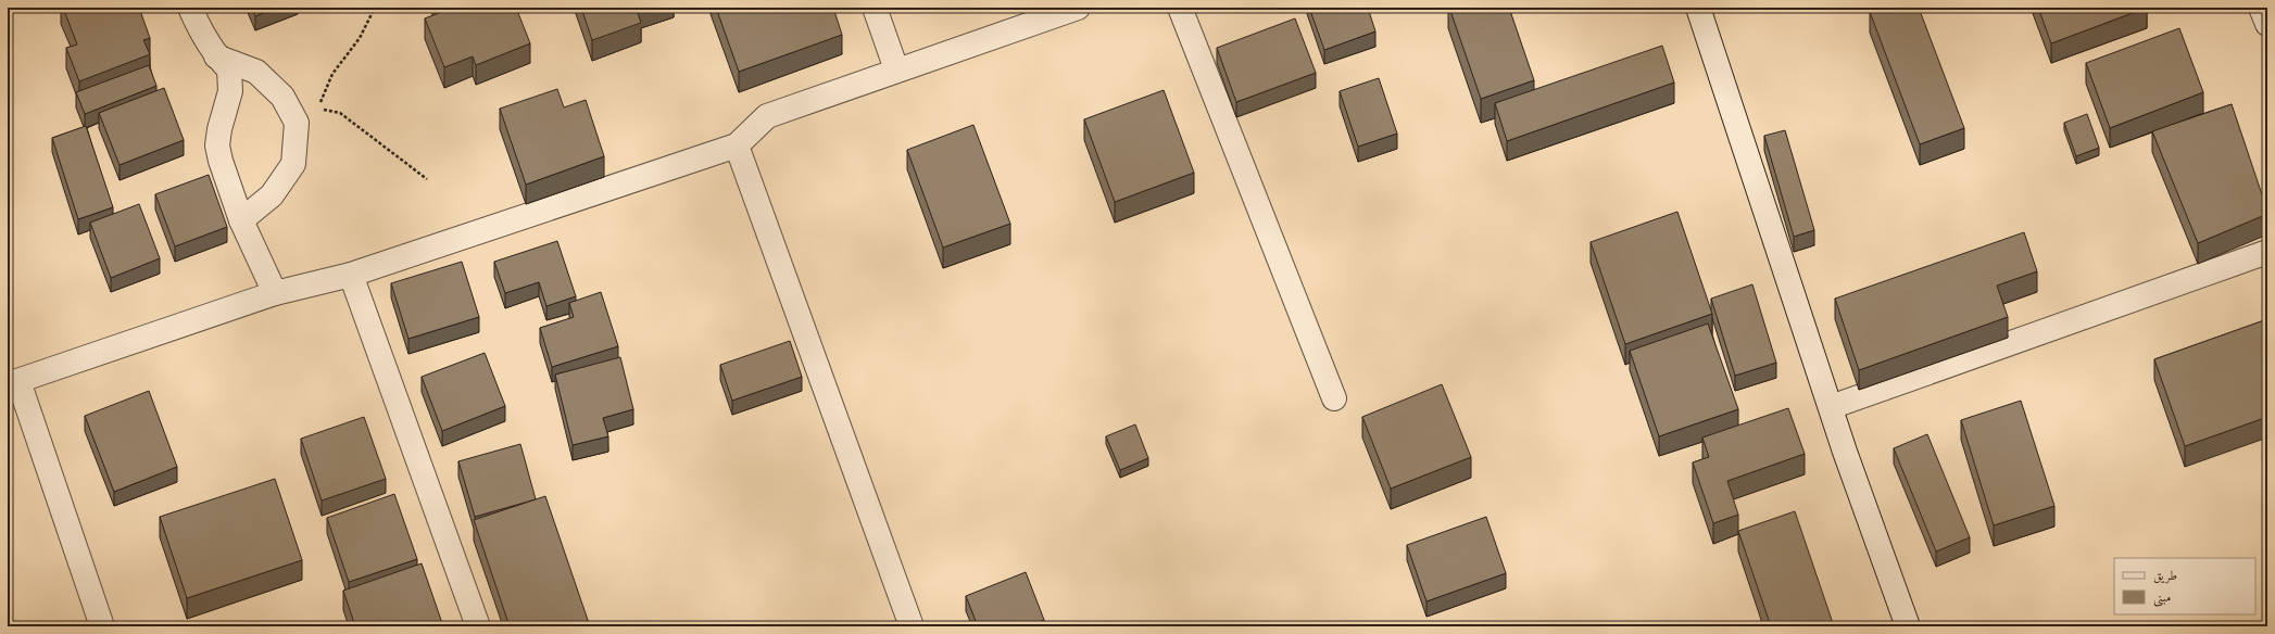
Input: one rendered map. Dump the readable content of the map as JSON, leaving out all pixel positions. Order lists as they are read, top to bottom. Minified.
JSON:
{"legend":["طريق","مبنى"]}
